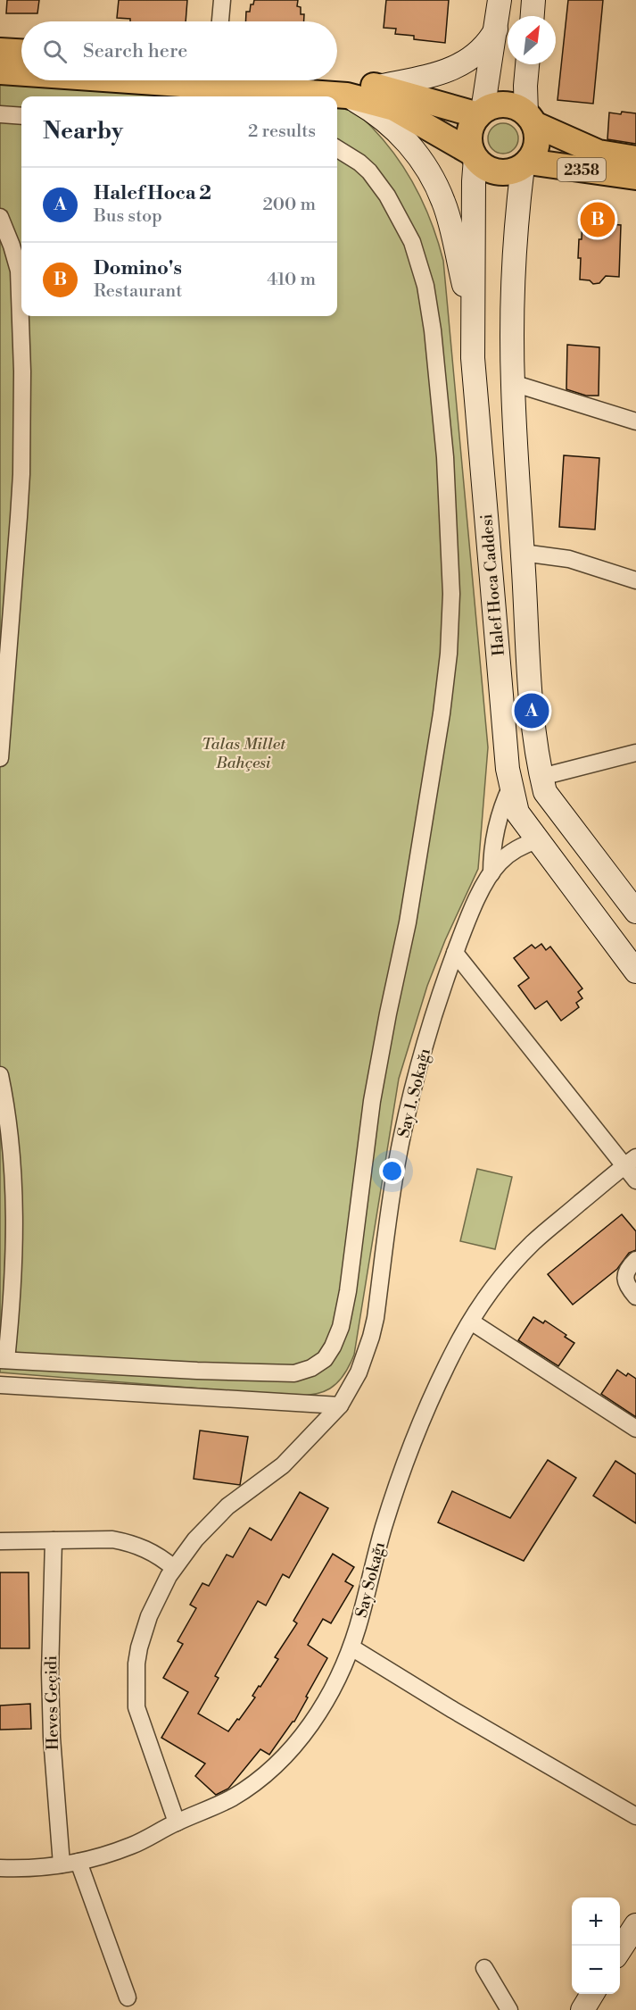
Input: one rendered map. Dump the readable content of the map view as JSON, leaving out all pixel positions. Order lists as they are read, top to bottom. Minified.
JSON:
{"streets":{"main road":["2358","Halef Hoca Caddesi"],"street":["Say 1. Sokağı","Say Sokağı","Heves Geçidi"]},"crossings":[["2358","Halef Hoca Caddesi"],["Halef Hoca Caddesi","Say 1. Sokağı"],["Say 1. Sokağı","Say Sokağı"],["Say Sokağı","Heves Geçidi"]],"parks":["Talas Millet Bahçesi"],"north":"top right","page":{"search":"Search here","heading":["Nearby","2 results"],"list":[{"mark":"A","name":"Halef Hoca 2","note":"Bus stop","value":"200 m"},{"mark":"B","name":"Domino's","note":"Restaurant","value":"410 m"}],"pins":["B","A"],"map_buttons":["+","−"]}}
